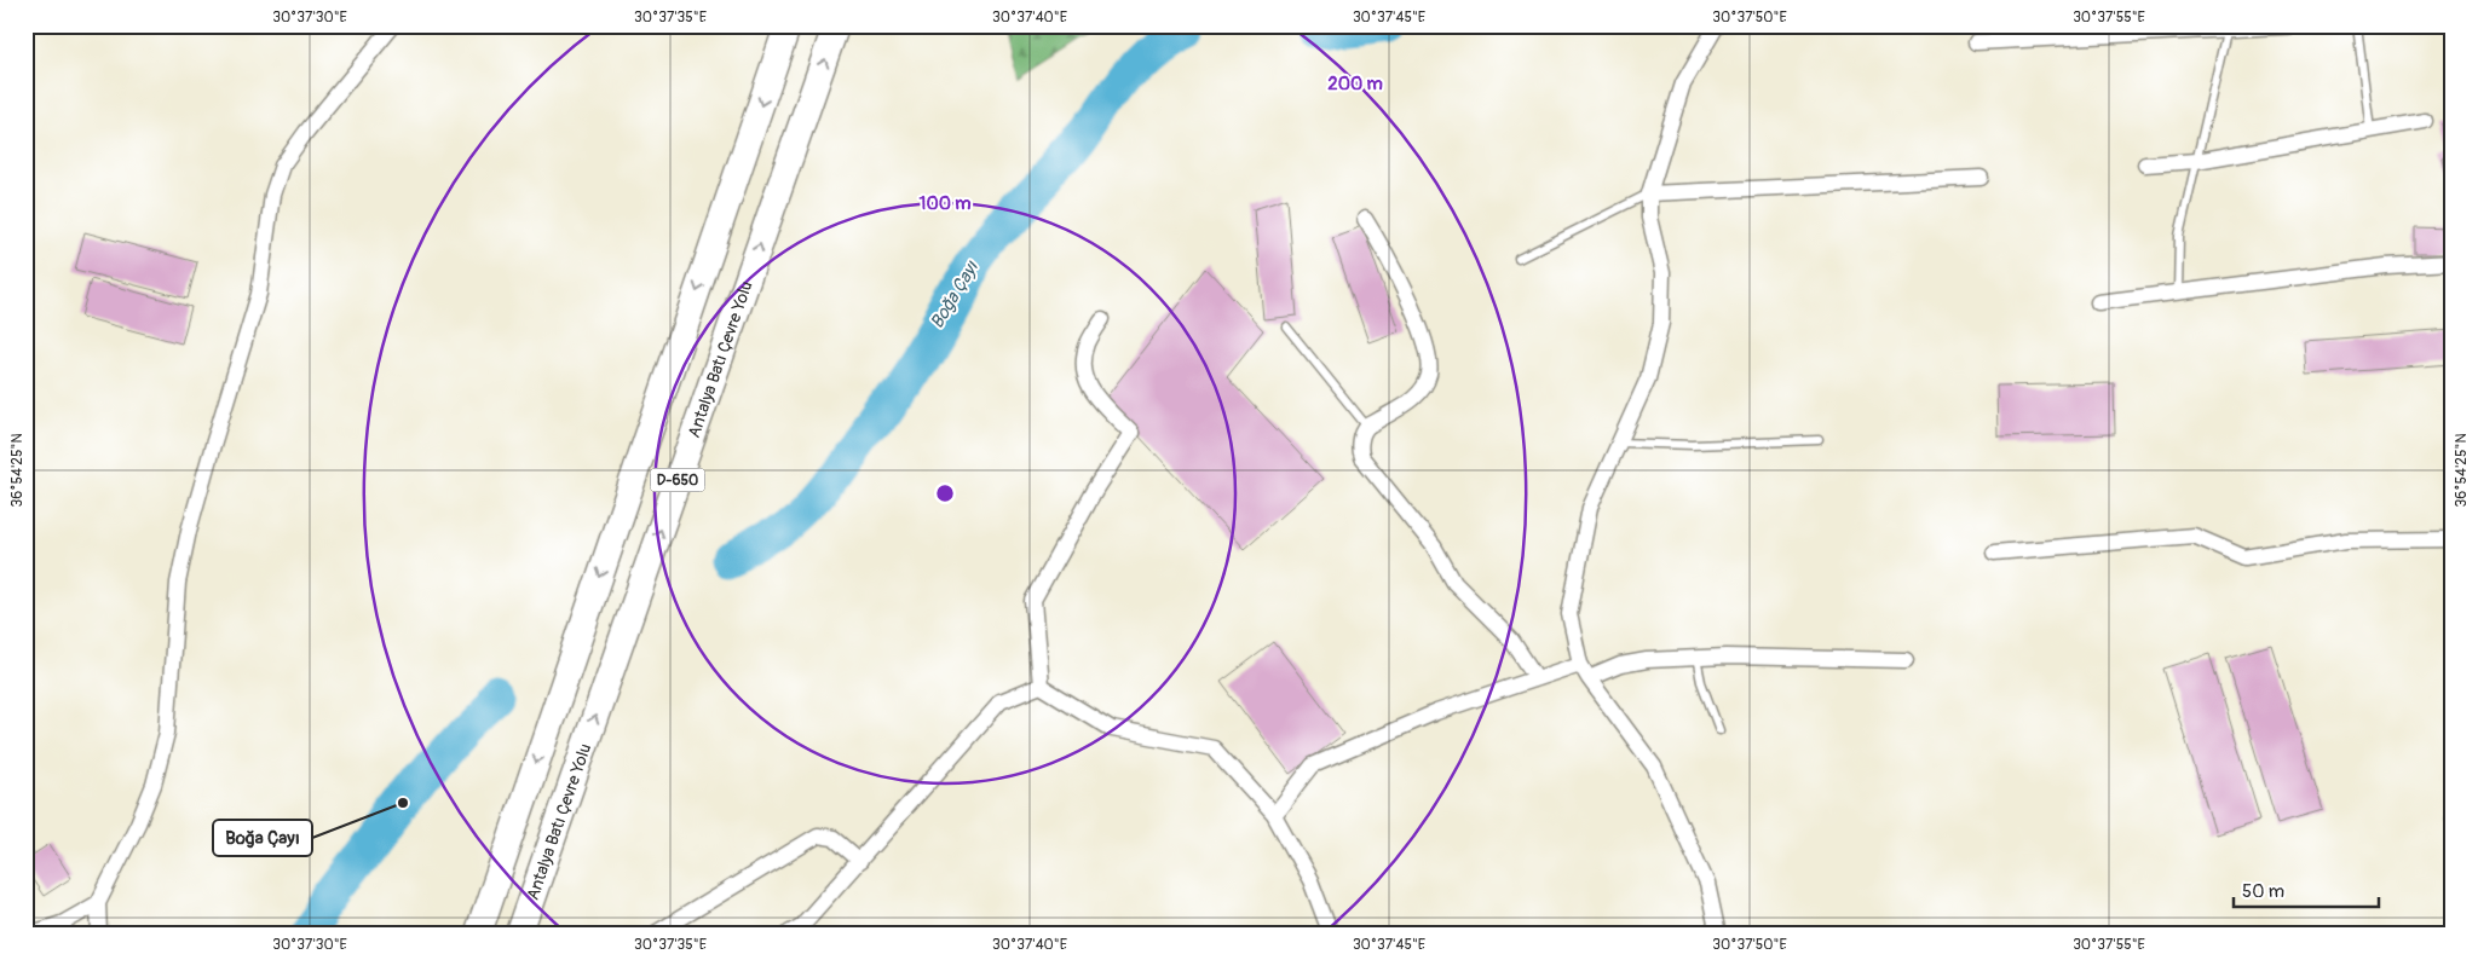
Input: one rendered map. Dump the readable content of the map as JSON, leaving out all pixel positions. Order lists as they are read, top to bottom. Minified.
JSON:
{"streets":{"highway":["Antalya Batı Çevre Yolu","D-650"]},"water":["Boğa Çayı"],"places":["Boğa Çayı"],"scale_bar":"50 m","coordinates":["30°37'30\"E","30°37'35\"E","30°37'40\"E","30°37'45\"E","30°37'50\"E","30°37'55\"E","36°54'25\"N"],"rings":["200 m","100 m"]}
